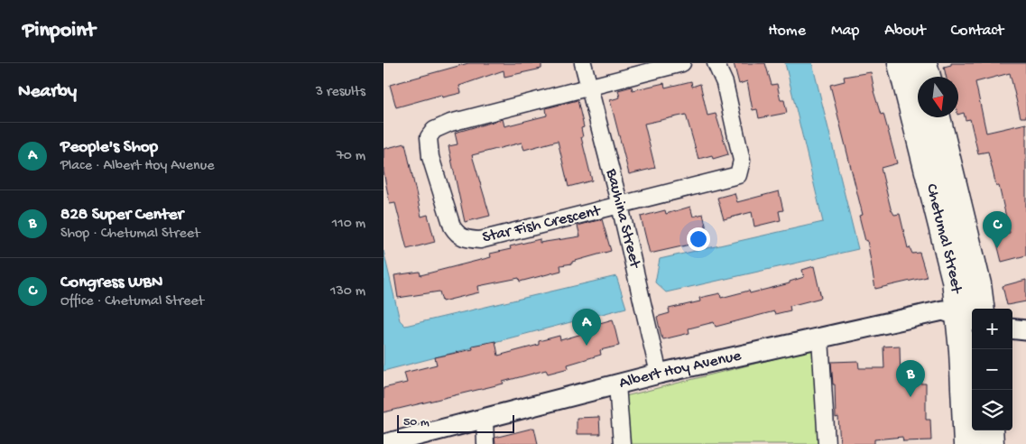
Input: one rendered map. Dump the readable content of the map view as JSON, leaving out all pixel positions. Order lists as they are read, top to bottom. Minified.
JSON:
{"streets":{"highway":["Chetumal Street"],"street":["Bauhina Street","Star Fish Crescent","Albert Hoy Avenue"]},"crossings":[["Bauhina Street","Star Fish Crescent"],["Bauhina Street","Albert Hoy Avenue"],["Chetumal Street","Albert Hoy Avenue"]],"scale_bar":"50 m","north":"bottom","page":{"header":"Pinpoint","nav":["Home","Map","About","Contact"],"heading":["Nearby","3 results"],"list":[{"mark":"A","name":"People's Shop","note":"Place · Albert Hoy Avenue","value":"70 m"},{"mark":"B","name":"828 Super Center","note":"Shop · Chetumal Street","value":"110 m"},{"mark":"C","name":"Congress WBN","note":"Office · Chetumal Street","value":"130 m"}],"pins":["C","A","B"],"map_buttons":["+","−"],"scale":"50 m"}}
